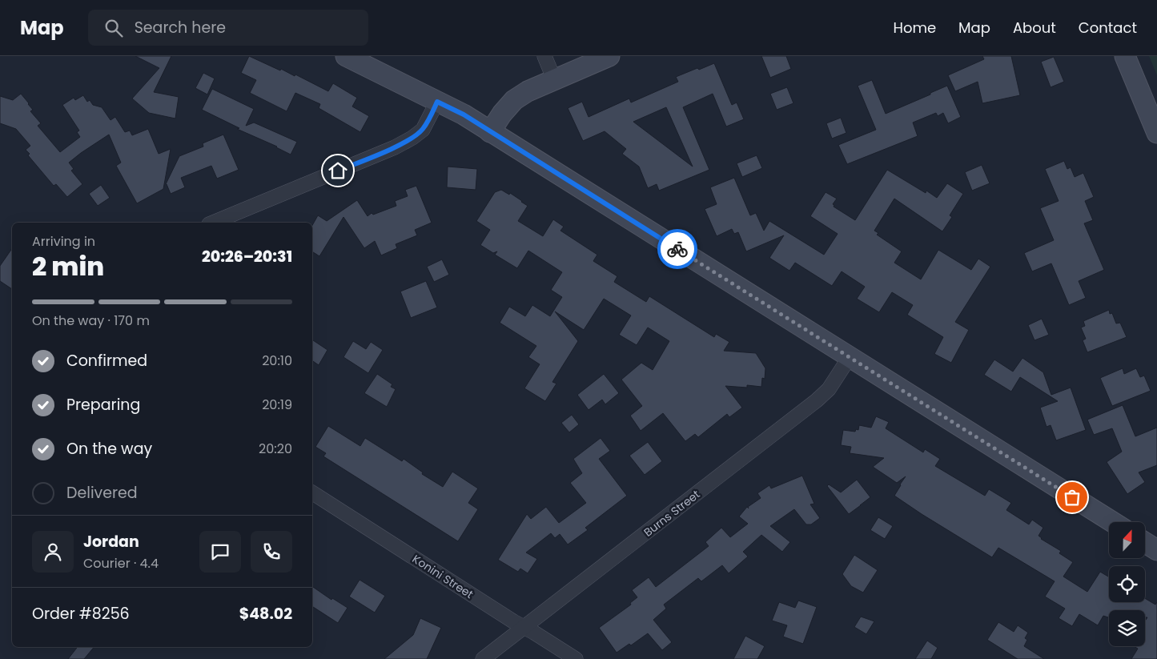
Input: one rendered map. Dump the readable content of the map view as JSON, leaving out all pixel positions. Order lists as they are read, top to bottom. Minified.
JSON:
{"streets":{"street":["Burns Street","Konini Street"]},"crossings":[["Burns Street","Konini Street"]],"north":"top","page":{"header":"Map","search":"Search here","nav":["Home","Map","About","Contact"],"heading":["2 min","Arriving in","20:26–20:31"],"panel":["Jordan","Courier · 4.4","Order #8256","$48.02"],"bar":"On the way · 170 m","list":[["Confirmed","20:10"],["Preparing","20:19"],["On the way","20:20"],"Delivered"]}}
